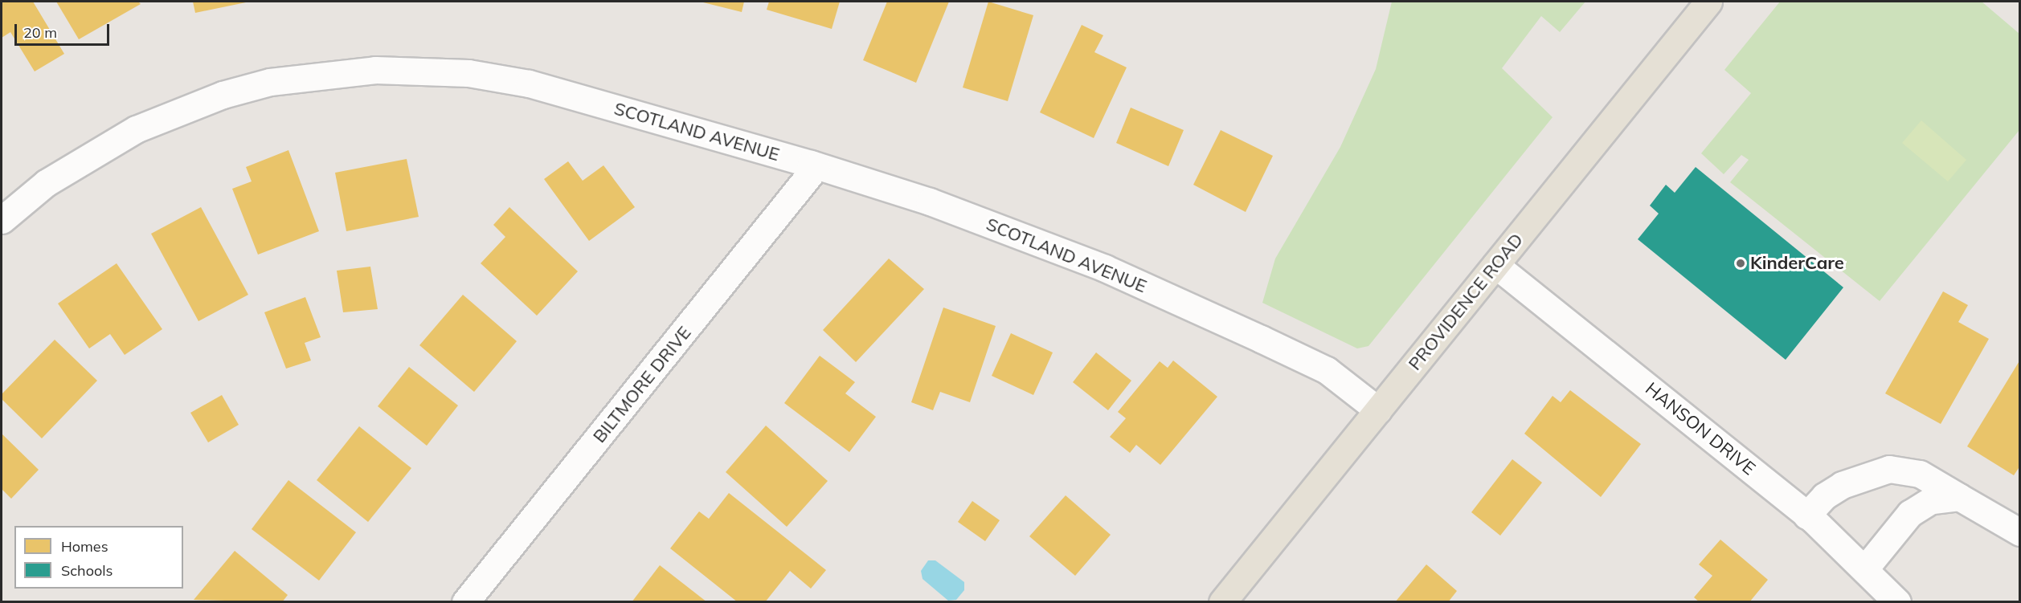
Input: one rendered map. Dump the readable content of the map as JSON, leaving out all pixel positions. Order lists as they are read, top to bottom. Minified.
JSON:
{"streets":{"main road":["PROVIDENCE ROAD"],"street":["SCOTLAND AVENUE","BILTMORE DRIVE","HANSON DRIVE"]},"crossings":[["SCOTLAND AVENUE","PROVIDENCE ROAD"],["SCOTLAND AVENUE","BILTMORE DRIVE"],["PROVIDENCE ROAD","HANSON DRIVE"]],"places":["KinderCare"],"legend":["Homes","Schools"],"scale_bar":"20 m"}
